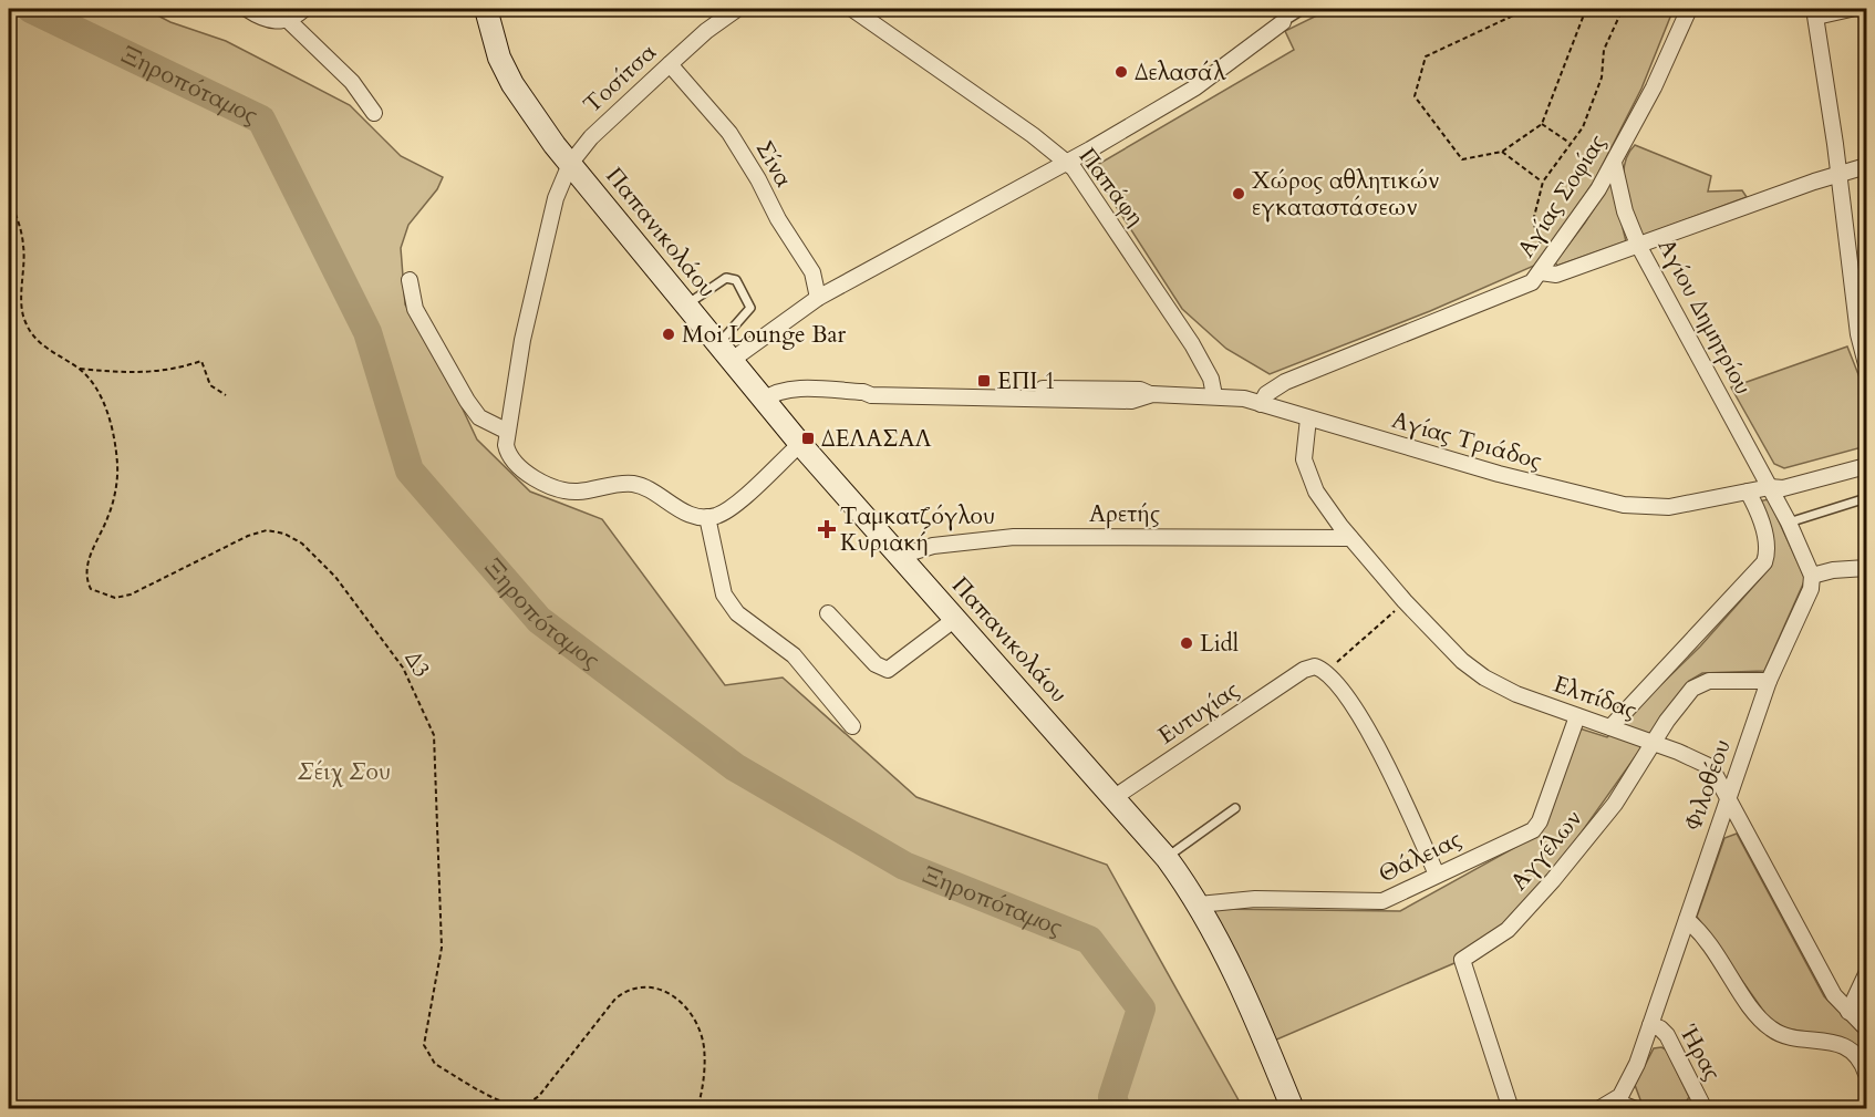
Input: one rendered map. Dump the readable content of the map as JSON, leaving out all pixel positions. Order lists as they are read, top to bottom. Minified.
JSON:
{"streets":{"main road":["Παπανικολάου"],"street":["Τοσίτσα","Σίνα","Παπάφη","Αγίας Σοφίας","Αγίου Δημητρίου","Αγίας Τριάδος","Αρετής","Ελπίδας","Ευτυχίας","Φιλοθέου","Αγγέλων","Θάλειας","Ήρας"],"path":["Δ3"]},"crossings":[["Τοσίτσα","Σίνα"],["Τοσίτσα","Παπανικολάου"],["Παπάφη","Αγίας Τριάδος"],["Αγίας Σοφίας","Αγίου Δημητρίου"],["Αγίας Σοφίας","Αγίας Τριάδος"],["Παπανικολάου","Αγίας Τριάδος"],["Παπανικολάου","Αρετής"],["Παπανικολάου","Ευτυχίας"],["Παπανικολάου","Θάλειας"],["Αγίου Δημητρίου","Αγίας Τριάδος"],["Αγίας Τριάδος","Ελπίδας"],["Αρετής","Ελπίδας"],["Ελπίδας","Φιλοθέου"],["Ελπίδας","Αγγέλων"],["Ελπίδας","Θάλειας"],["Φιλοθέου","Αγγέλων"],["Φιλοθέου","Ήρας"]],"water":["Ξηροπόταμος"],"parks":["Σέιχ Σου"],"places":{"other":["Δελασάλ","Χώρος αθλητικών εγκαταστάσεων","Moi Lounge Bar","Lidl"],"transit":["ΕΠΙ 1","ΔΕΛΑΣΑΛ"],"health":["Ταμκατζόγλου Κυριακή"]}}
